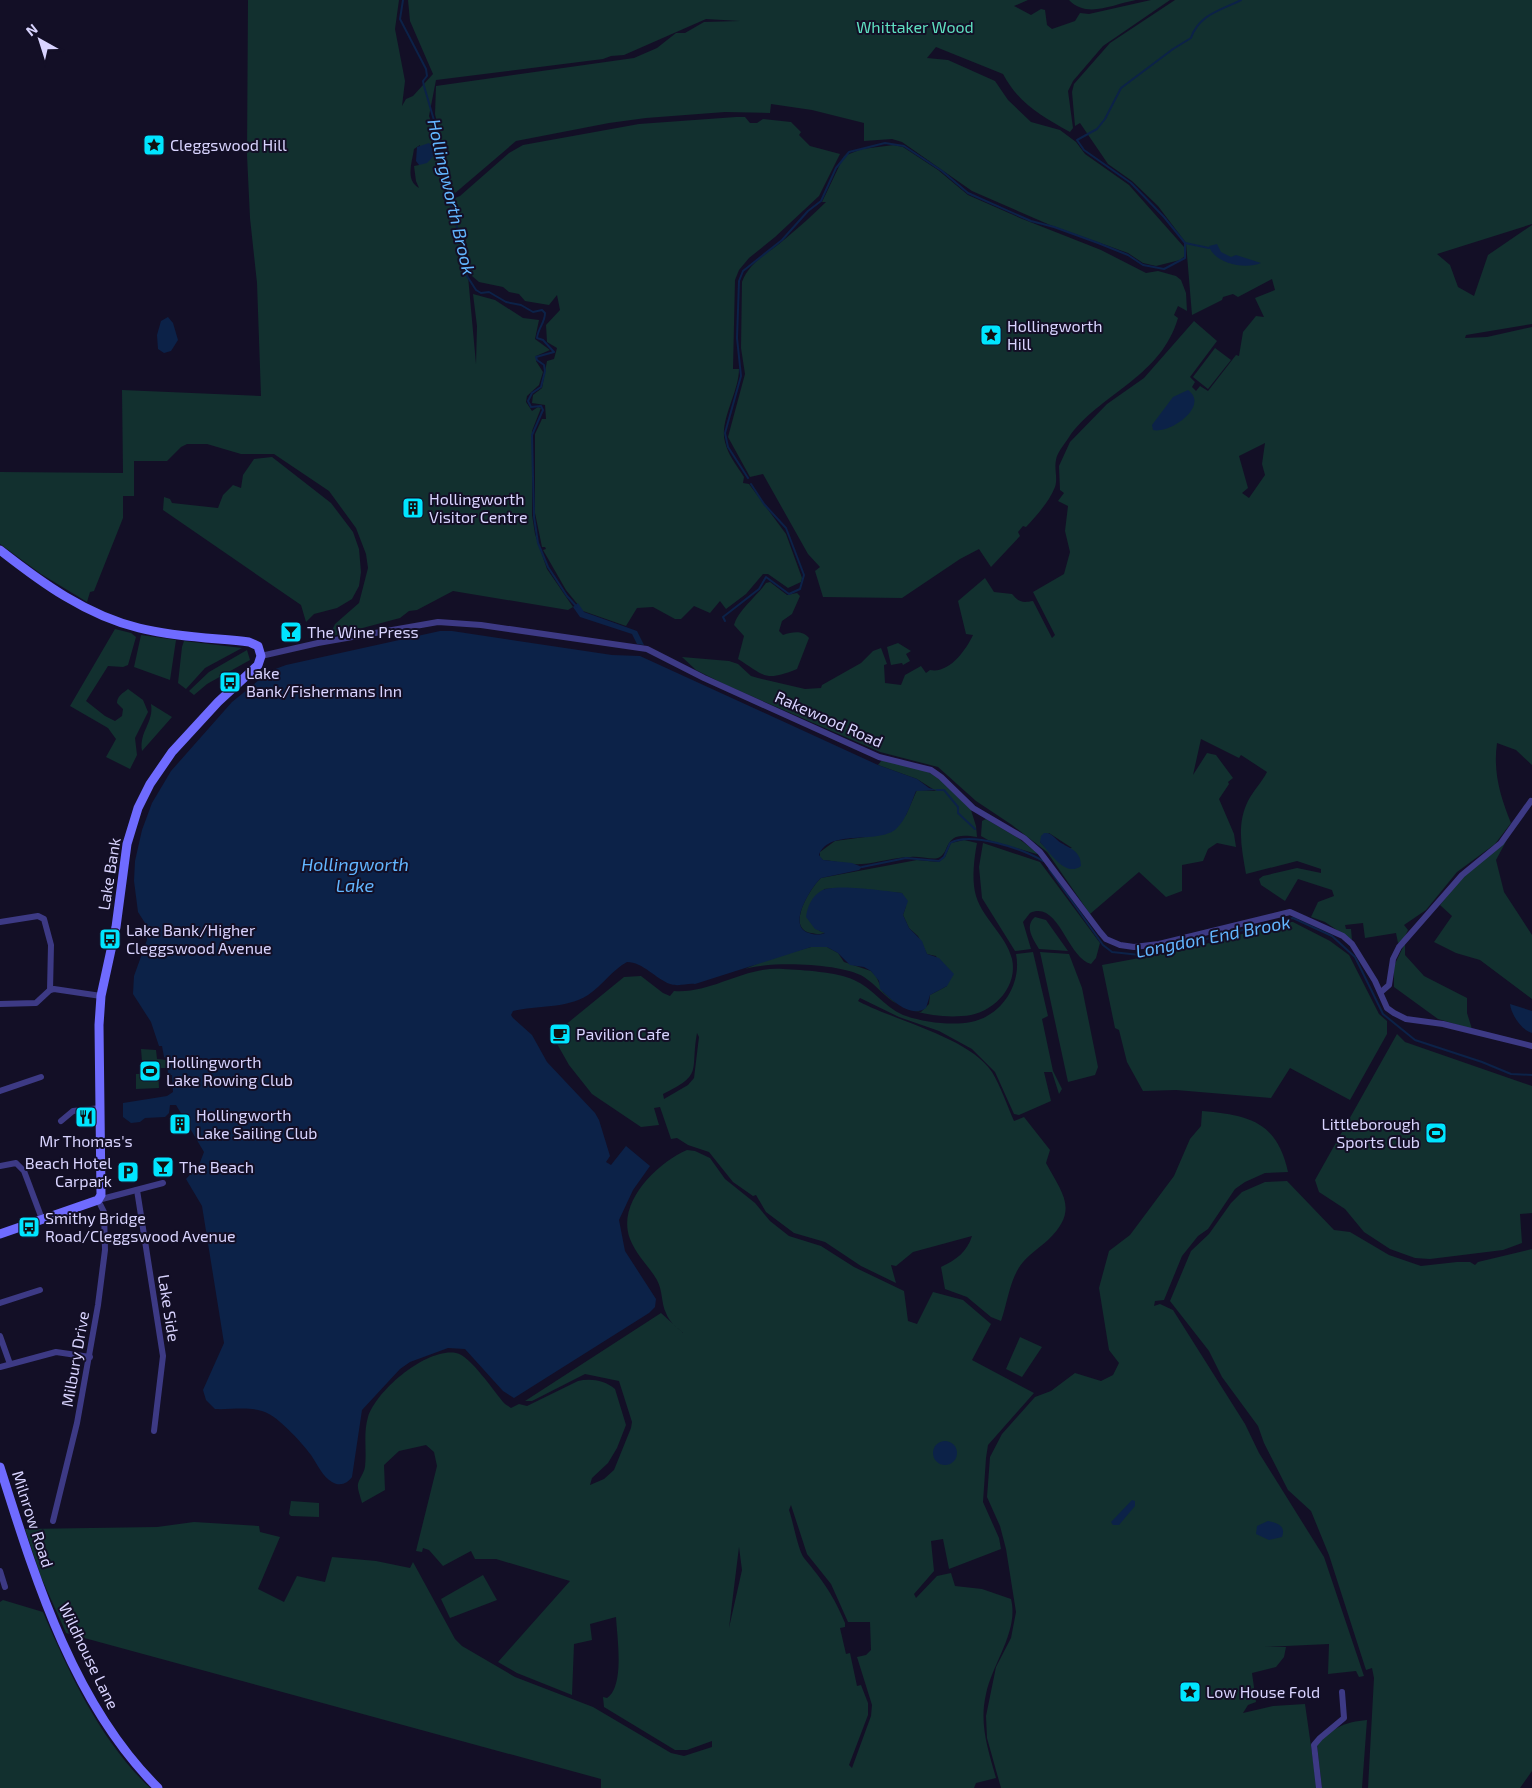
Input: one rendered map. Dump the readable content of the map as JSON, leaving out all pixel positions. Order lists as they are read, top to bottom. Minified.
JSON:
{"streets":{"main road":["Lake Bank","Milnrow Road","Wildhouse Lane"],"street":["Rakewood Road","Lake Side","Milbury Drive"]},"crossings":[["Rakewood Road","Lake Bank"],["Lake Bank","Milbury Drive"],["Milnrow Road","Wildhouse Lane"]],"water":["Hollingworth Brook","Hollingworth Lake","Longdon End Brook"],"parks":["Whittaker Wood"],"places":{"place":["Cleggswood Hill","Hollingworth Hill","Low House Fold"],"building":["Hollingworth Visitor Centre","Hollingworth Lake Sailing Club"],"bar":["The Wine Press","The Beach"],"bus stop":["Lake Bank/Fishermans Inn","Lake Bank/Higher Cleggswood Avenue","Smithy Bridge Road/Cleggswood Avenue"],"cafe":["Pavilion Cafe"],"sports":["Hollingworth Lake Rowing Club","Littleborough Sports Club"],"restaurant":["Mr Thomas's"],"parking":["Beach Hotel Carpark"]},"north":"top left"}
